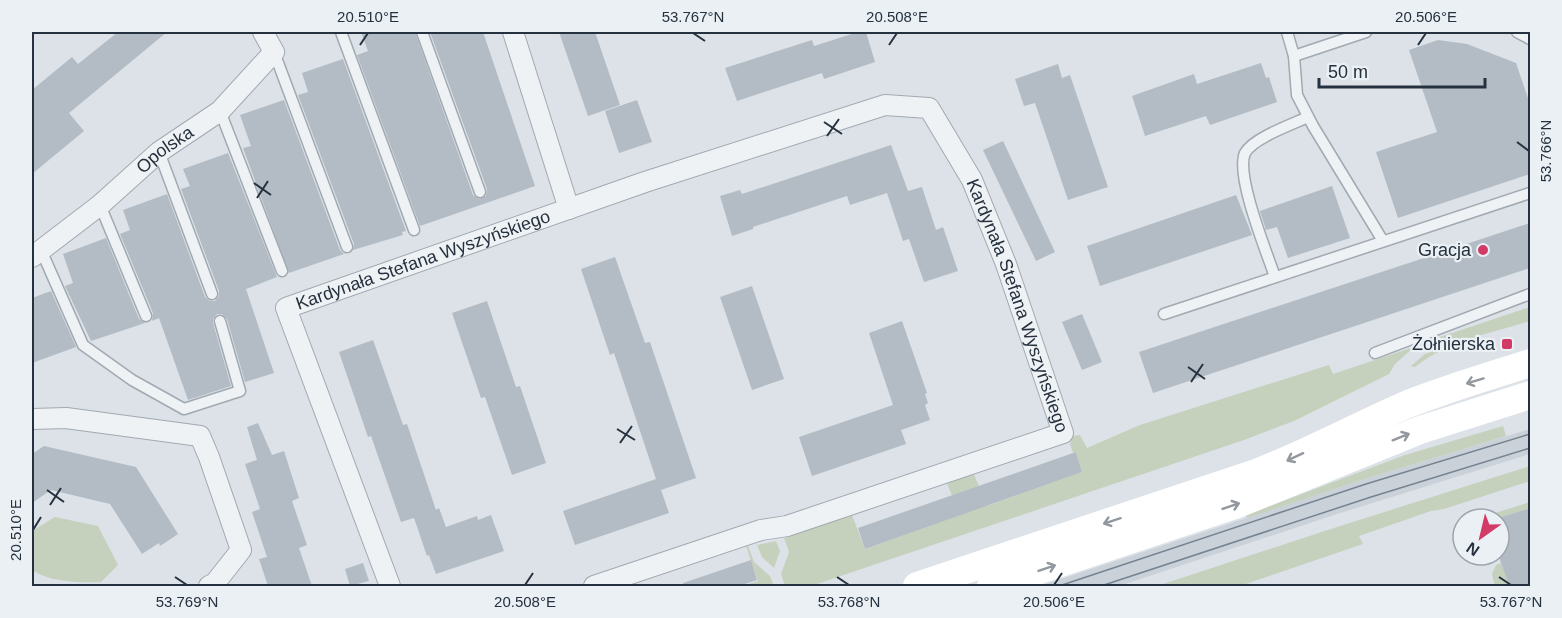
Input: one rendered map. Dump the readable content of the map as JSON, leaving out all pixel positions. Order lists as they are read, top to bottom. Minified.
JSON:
{"streets":{"street":["Opolska","Kardynała Stefana Wyszyńskiego"]},"places":{"other":["Gracja"],"transit":["Żołnierska"]},"scale_bar":"50 m","north":"bottom left","coordinates":["20.510°E","53.767°N","20.508°E","20.506°E","53.766°N","53.769°N","53.768°N"]}
